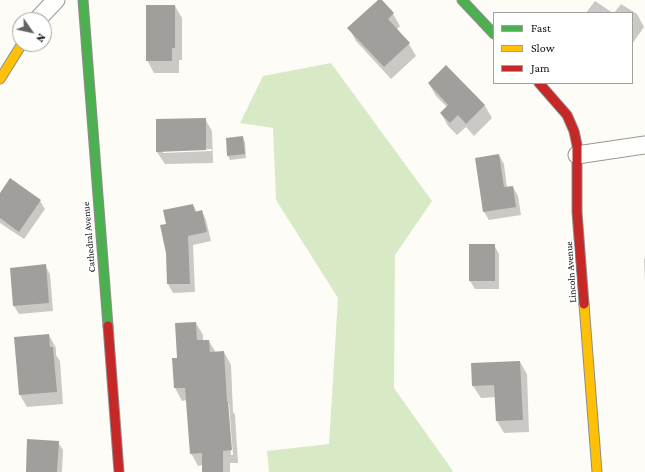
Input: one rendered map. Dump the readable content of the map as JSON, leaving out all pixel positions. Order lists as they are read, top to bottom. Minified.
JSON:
{"streets":{"street":["Cathedral Avenue","Lincoln Avenue"]},"legend":["Fast","Slow","Jam"],"north":"bottom right"}
